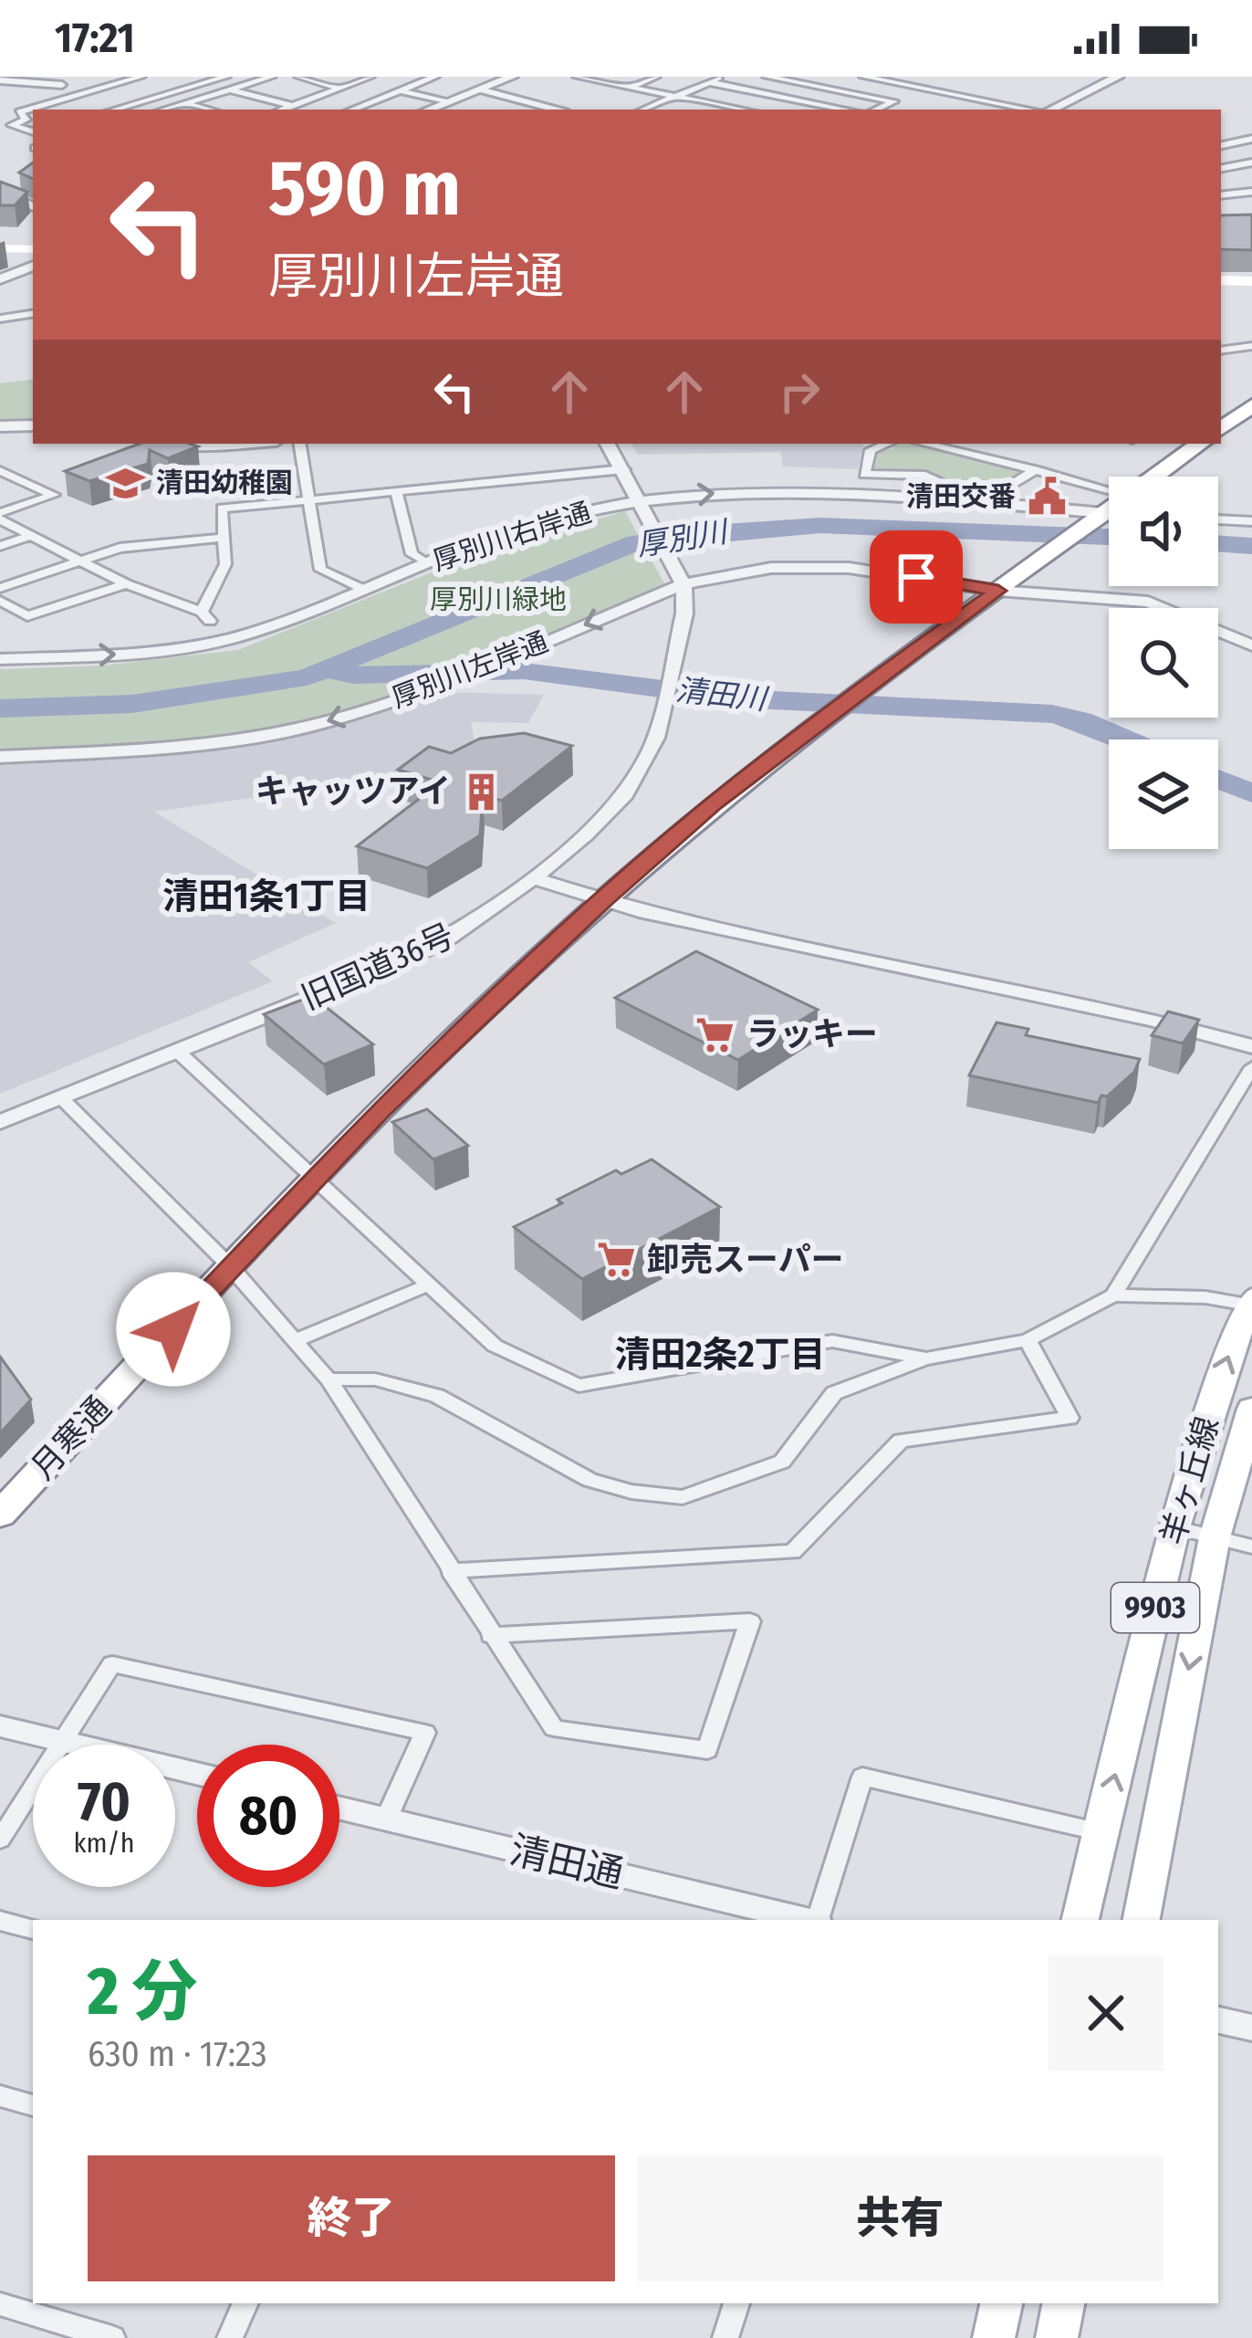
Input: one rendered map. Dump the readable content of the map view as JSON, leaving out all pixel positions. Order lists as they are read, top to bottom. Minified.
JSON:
{"streets":{"highway":["月寒通"],"main road":["羊ヶ丘線","9903"],"street":["厚別川右岸通","厚別川左岸通","旧国道36号","清田通"]},"crossings":[["厚別川右岸通","旧国道36号"],["厚別川右岸通","月寒通"],["厚別川左岸通","旧国道36号"],["厚別川左岸通","月寒通"]],"districts":["清田1条1丁目","清田2条2丁目"],"water":["厚別川","清田川"],"parks":["厚別川緑地"],"places":{"school or university":["清田幼稚園"],"public building":["清田交番"],"building":["キャッツアイ"],"supermarket":["ラッキー","卸売スーパー"]},"page":{"status":"17:21","turn":["590 m","厚別川左岸通"],"speed":"70 km/h","limit":"80","heading":["2 分","630 m · 17:23"],"buttons":["終了","共有"]}}
